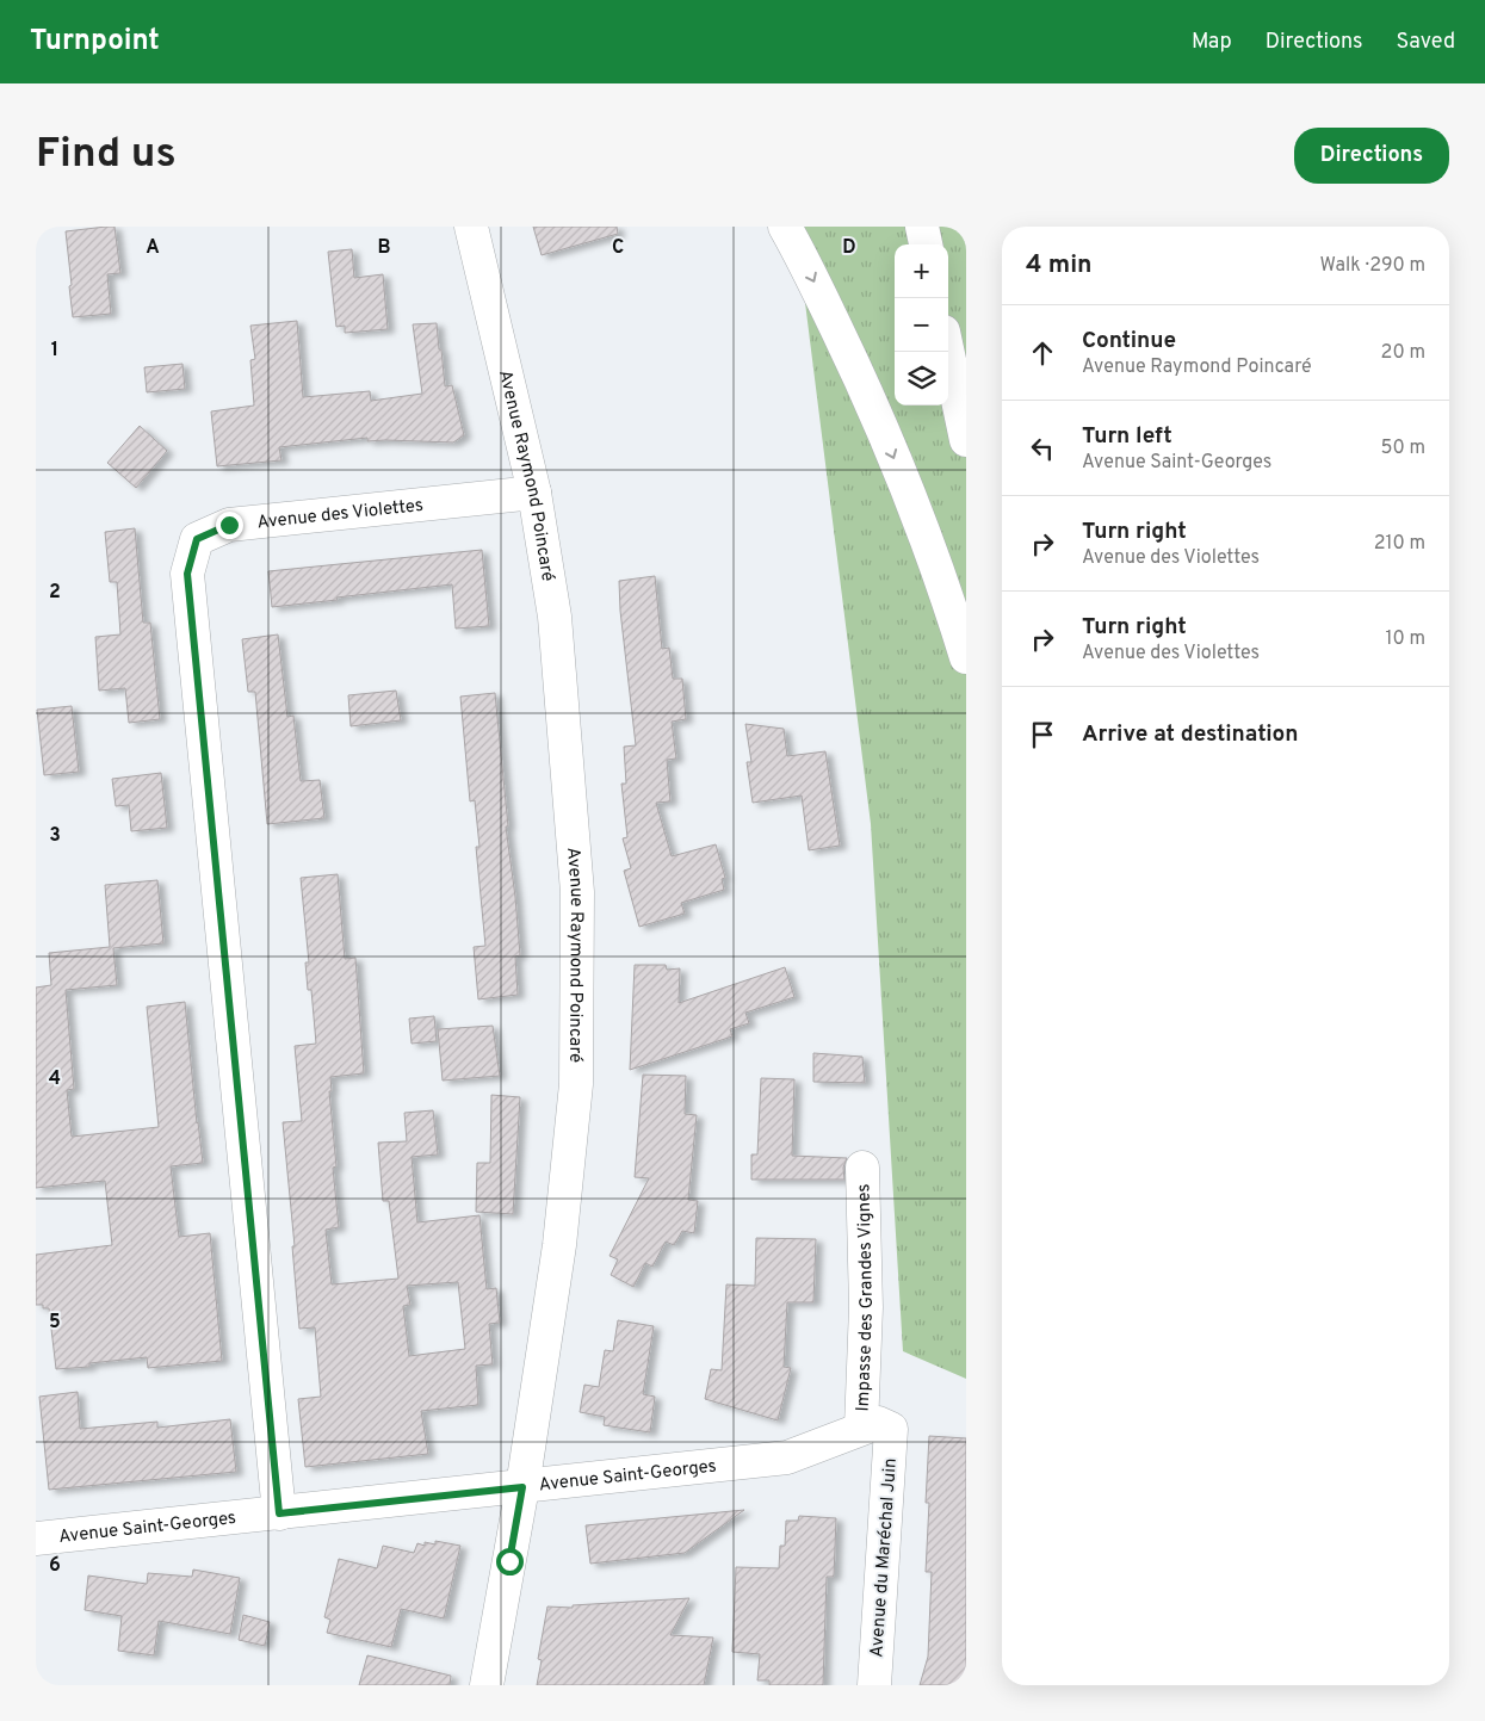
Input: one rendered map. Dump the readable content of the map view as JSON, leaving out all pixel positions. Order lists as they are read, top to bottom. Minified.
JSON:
{"streets":{"main road":["Avenue Raymond Poincaré","Avenue des Violettes","Impasse des Grandes Vignes","Avenue Saint-Georges","Avenue du Maréchal Juin"]},"crossings":[["Avenue Raymond Poincaré","Avenue des Violettes"],["Avenue Raymond Poincaré","Avenue Saint-Georges"],["Avenue des Violettes","Avenue Saint-Georges"],["Impasse des Grandes Vignes","Avenue Saint-Georges"],["Impasse des Grandes Vignes","Avenue du Maréchal Juin"],["Avenue Saint-Georges","Avenue du Maréchal Juin"]],"page":{"header":"Turnpoint","nav":["Map","Directions","Saved"],"buttons":"Directions","title":"Find us","heading":["4 min","Walk · 290 m"],"map_buttons":["+","−"],"list":[["Continue","Avenue Raymond Poincaré","20 m"],["Turn left","Avenue Saint-Georges","50 m"],["Turn right","Avenue des Violettes","210 m"],["Turn right","Avenue des Violettes","10 m"],"Arrive at destination"]},"grid":{"columns":["A","B","C","D"],"rows":["1","2","3","4","5","6"]}}
